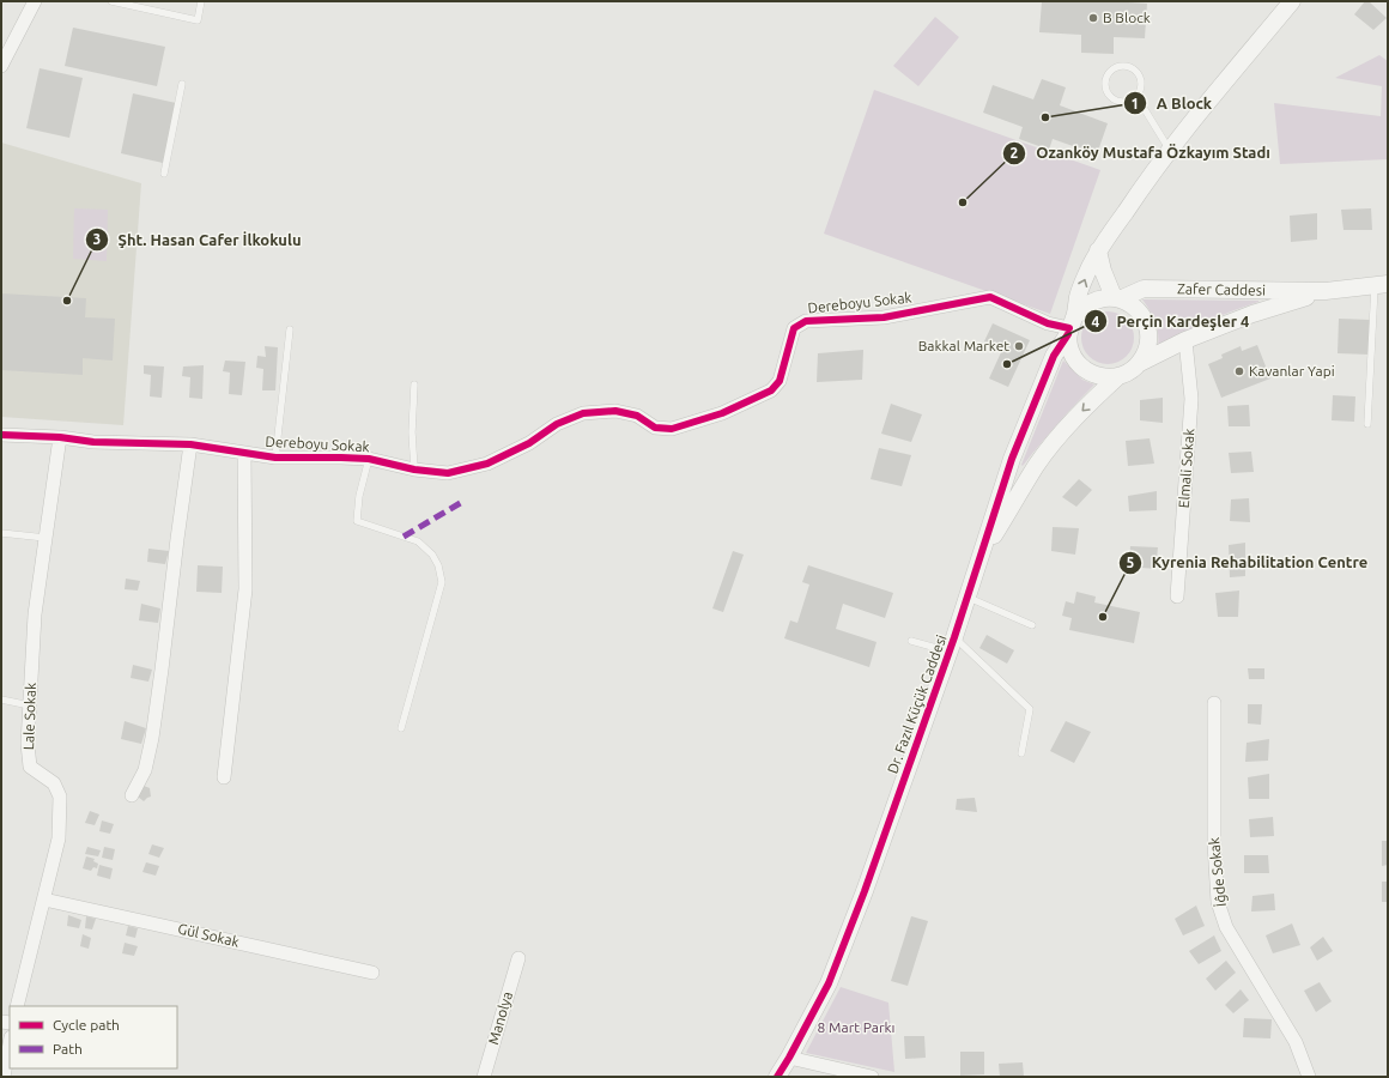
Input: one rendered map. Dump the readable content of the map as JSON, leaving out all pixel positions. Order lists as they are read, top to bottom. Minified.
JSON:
{"streets":{"street":["Zafer Caddesi","Dereboyu Sokak","Elmali Sokak","Dr. Fazıl Küçük Caddesi","Lale Sokak","İĝde Sokak","Gül Sokak","Manolya"]},"crossings":[["Zafer Caddesi","Dereboyu Sokak"],["Zafer Caddesi","Elmali Sokak"],["Zafer Caddesi","Dr. Fazıl Küçük Caddesi"],["Dereboyu Sokak","Dr. Fazıl Küçük Caddesi"],["Dereboyu Sokak","Lale Sokak"],["Lale Sokak","Gül Sokak"]],"parks":["8 Mart Parkı"],"places":["B Block","A Block","Ozanköy Mustafa Özkayım Stadı","Şht. Hasan Cafer İlkokulu","Bakkal Market","Perçin Kardeşler 4","Kavanlar Yapi","Kyrenia Rehabilitation Centre"],"legend":["Cycle path","Path"]}
